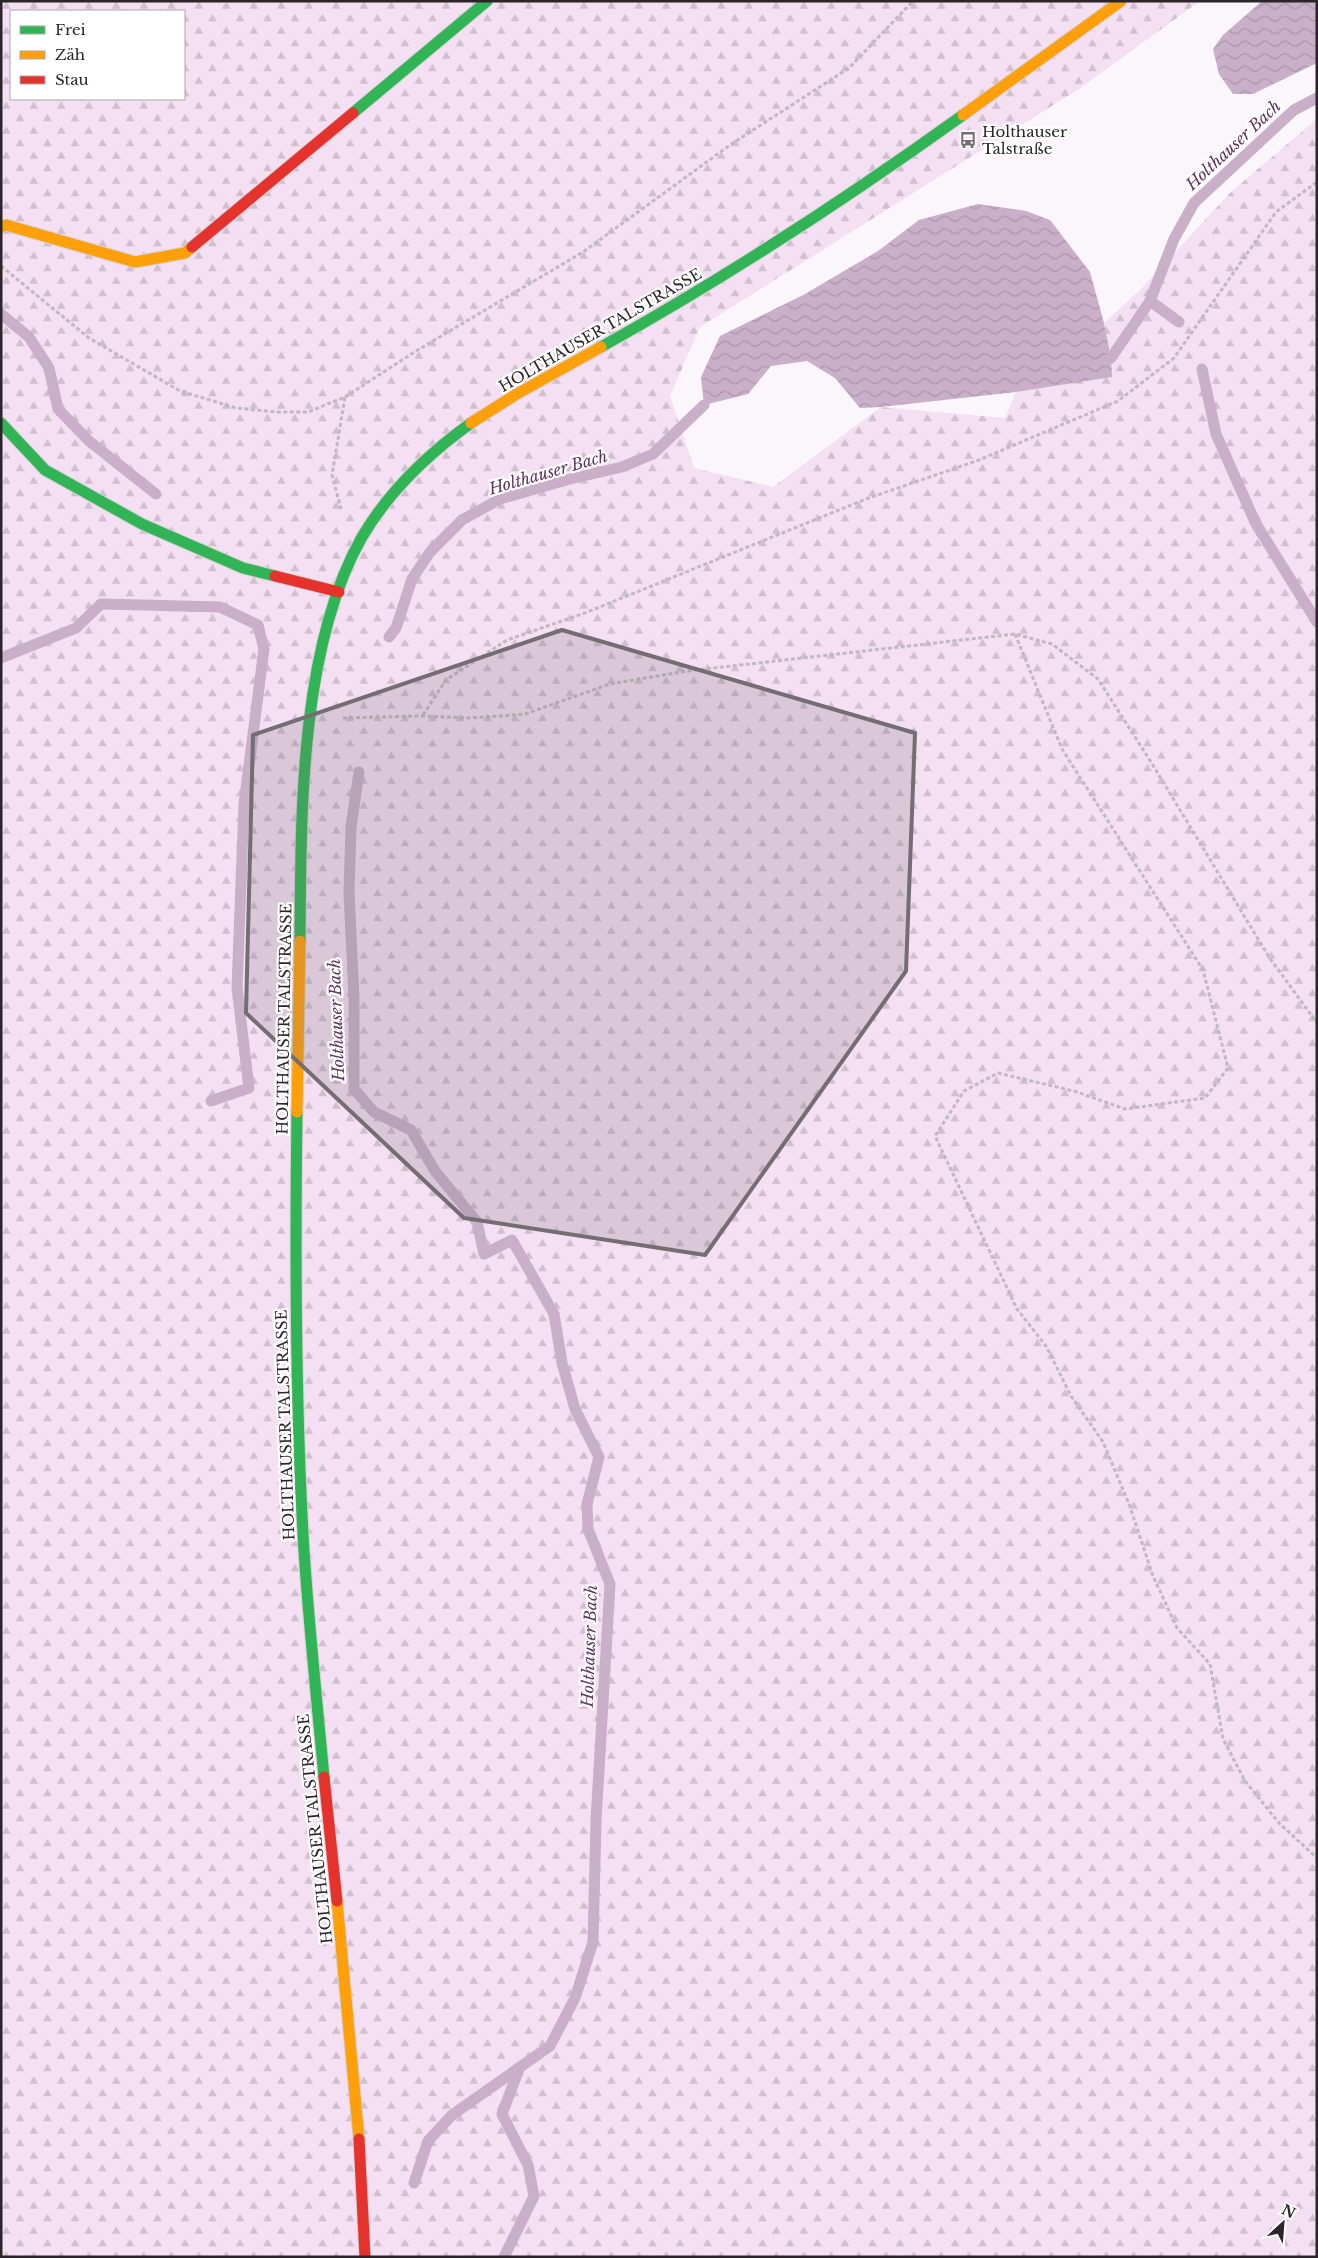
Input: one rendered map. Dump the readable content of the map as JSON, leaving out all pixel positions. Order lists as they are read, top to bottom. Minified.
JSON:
{"streets":{"street":["HOLTHAUSER TALSTRASSE"]},"water":["Holthauser Bach"],"places":{"bus stop":["Holthauser Talstraße"]},"legend":["Frei","Zäh","Stau"],"north":"top right"}
